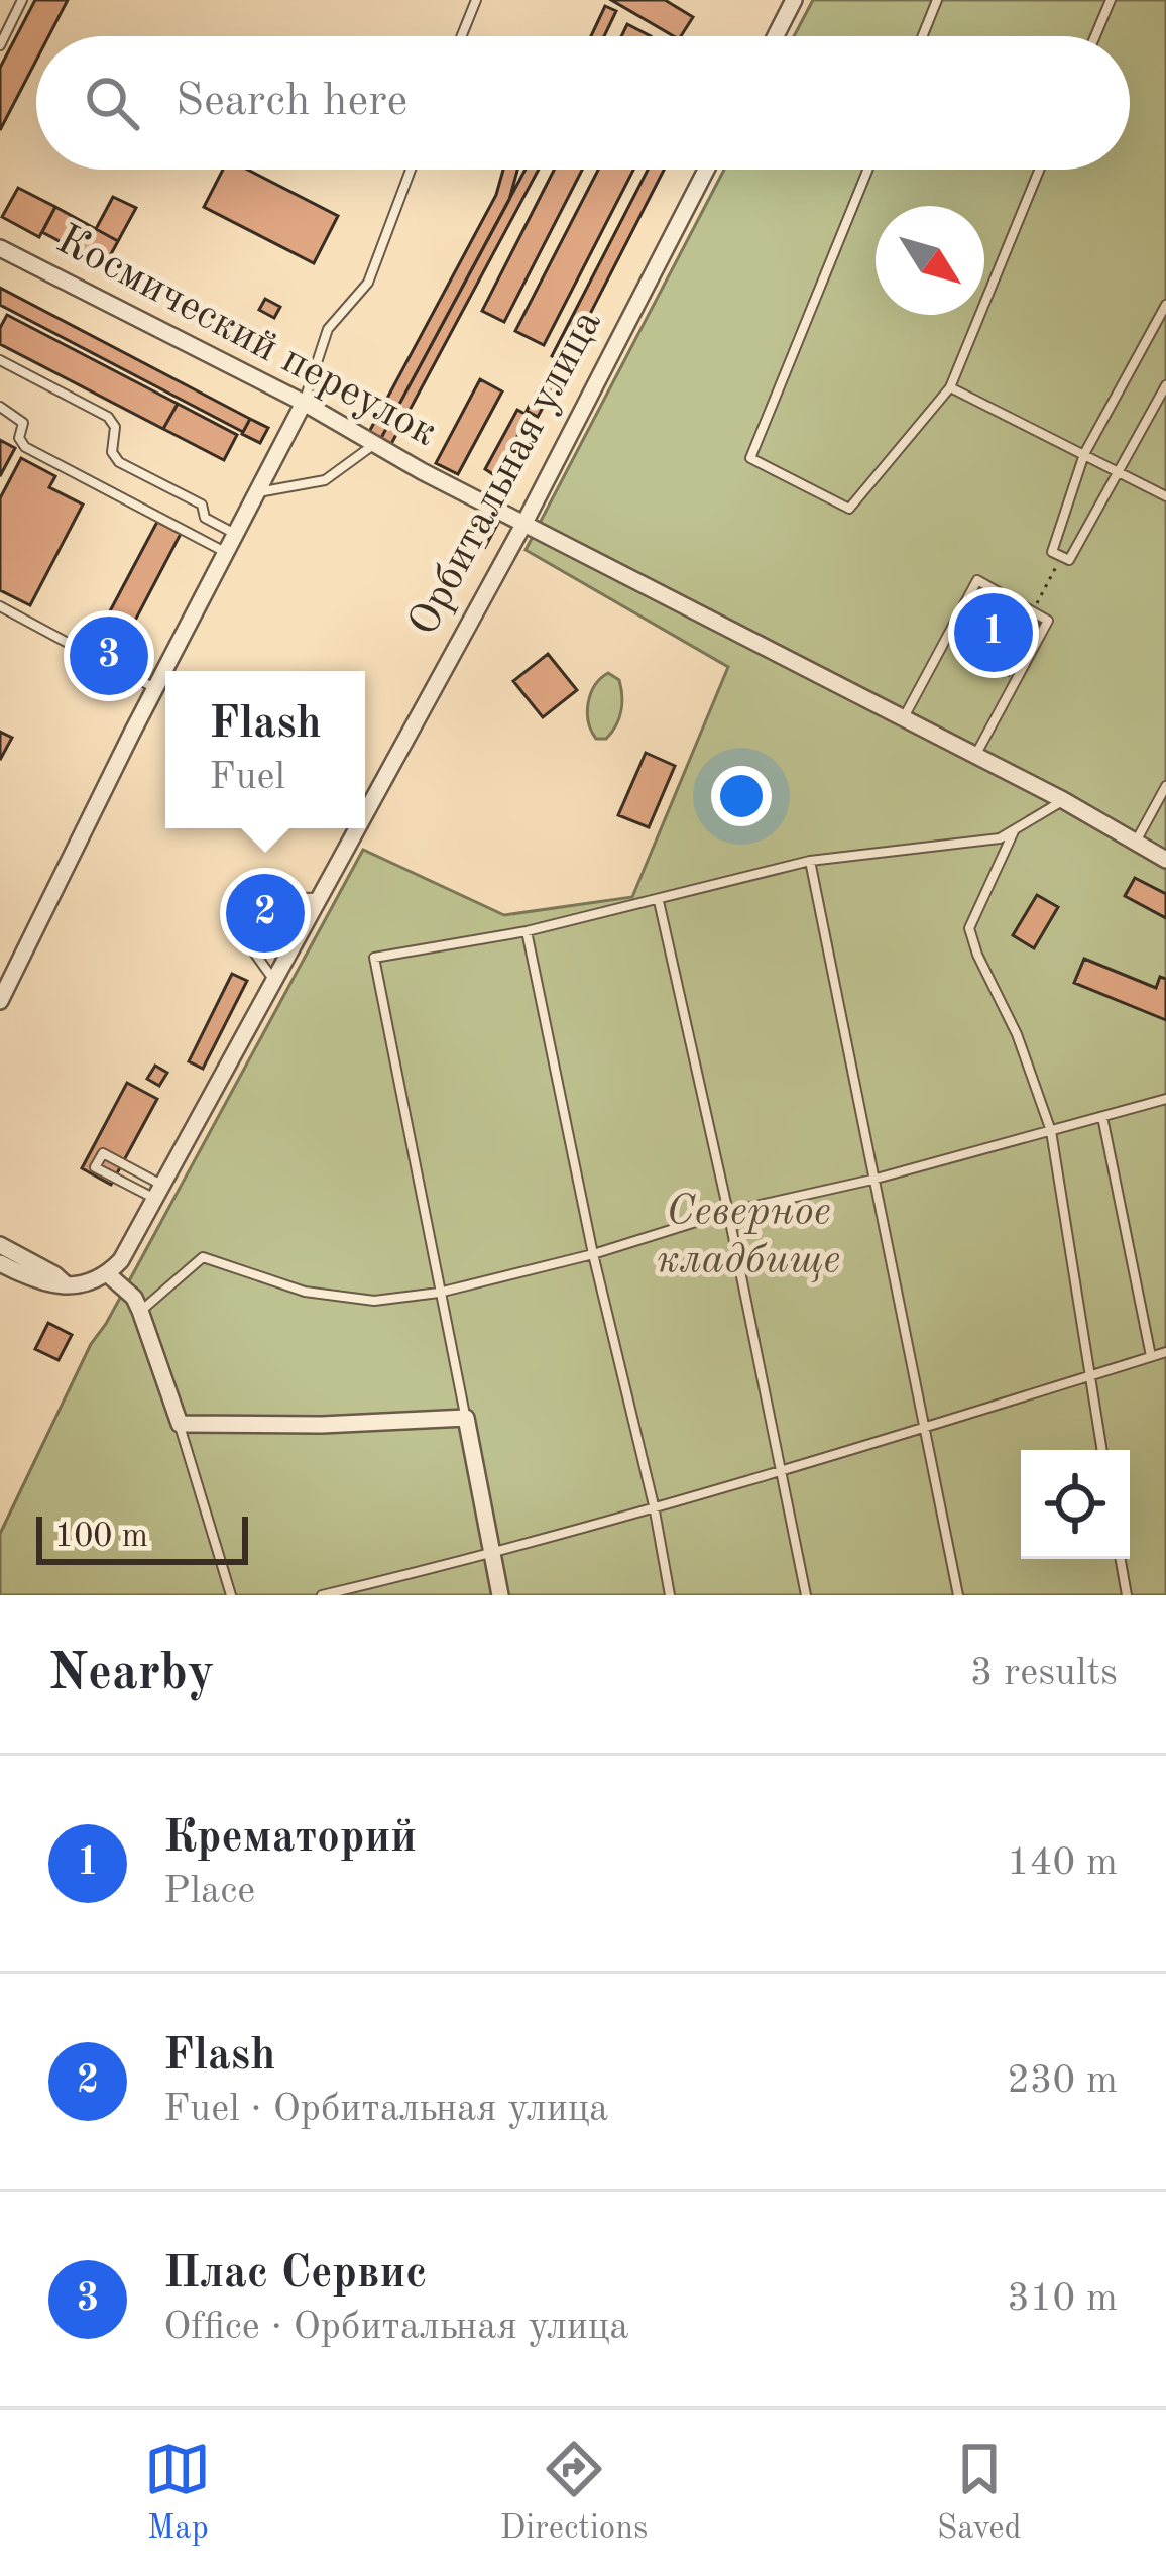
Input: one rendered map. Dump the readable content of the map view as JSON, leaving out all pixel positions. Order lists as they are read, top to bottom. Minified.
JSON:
{"streets":{"street":["Космический переулок","Орбитальная улица"]},"crossings":[["Космический переулок","Орбитальная улица"]],"parks":["Северное кладбище"],"scale_bar":"100 m","north":"bottom right","page":{"search":"Search here","pins":["1","3","2"],"popup":["Flash","Fuel"],"scale":"100 m","heading":["Nearby","3 results"],"list":[{"mark":"1","name":"Крематорий","note":"Place","value":"140 m"},{"mark":"2","name":"Flash","note":"Fuel · Орбитальная улица","value":"230 m"},{"mark":"3","name":"Плас Сервис","note":"Office · Орбитальная улица","value":"310 m"}],"nav":["Map","Directions","Saved"]}}
